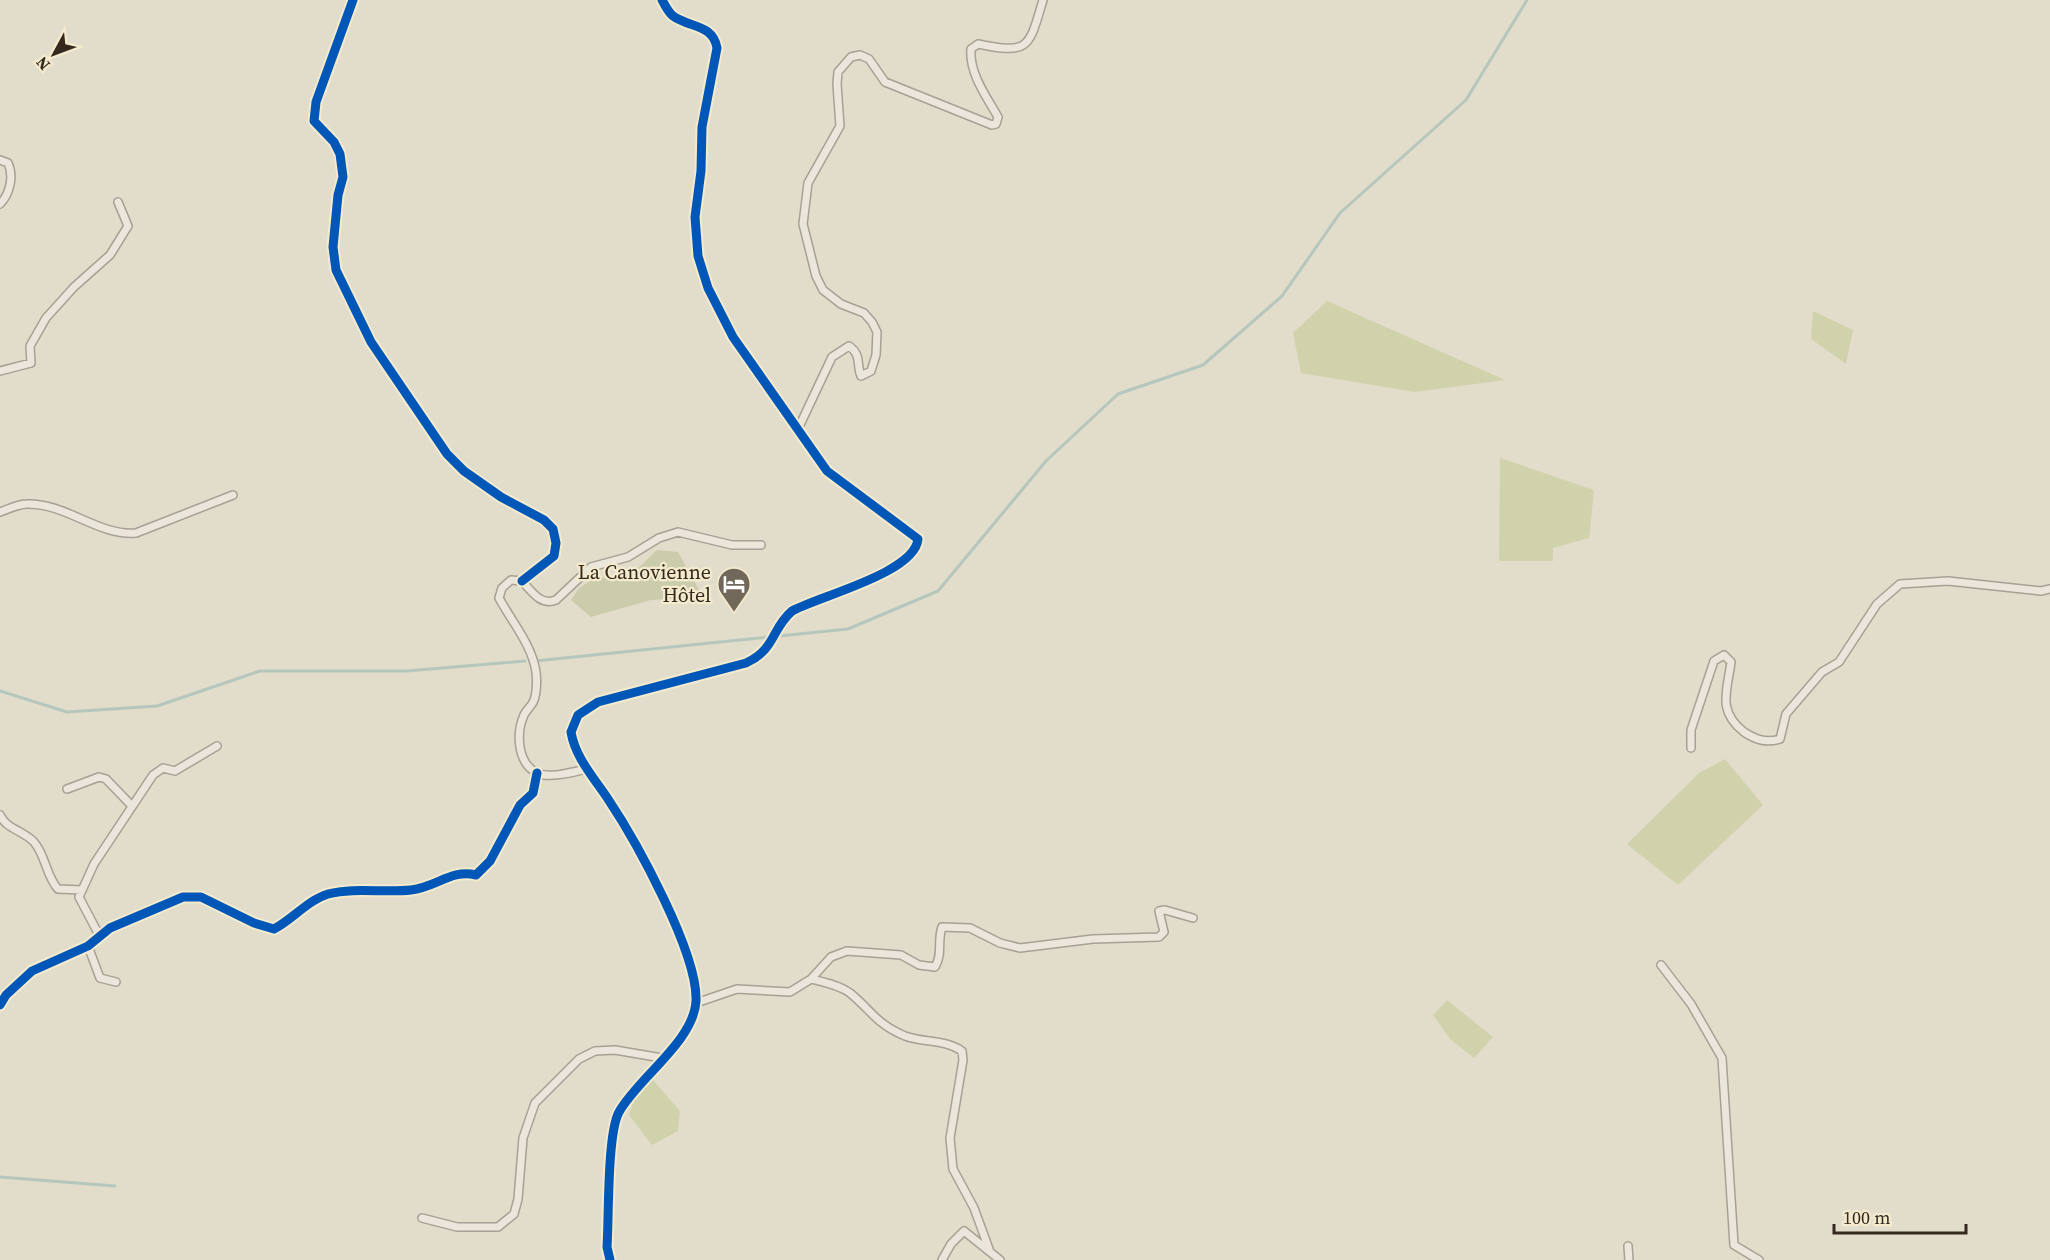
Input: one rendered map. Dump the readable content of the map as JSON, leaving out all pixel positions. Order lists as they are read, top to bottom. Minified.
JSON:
{"places":{"hotel":["La Canovienne Hôtel"]},"scale_bar":"100 m","north":"bottom left"}
